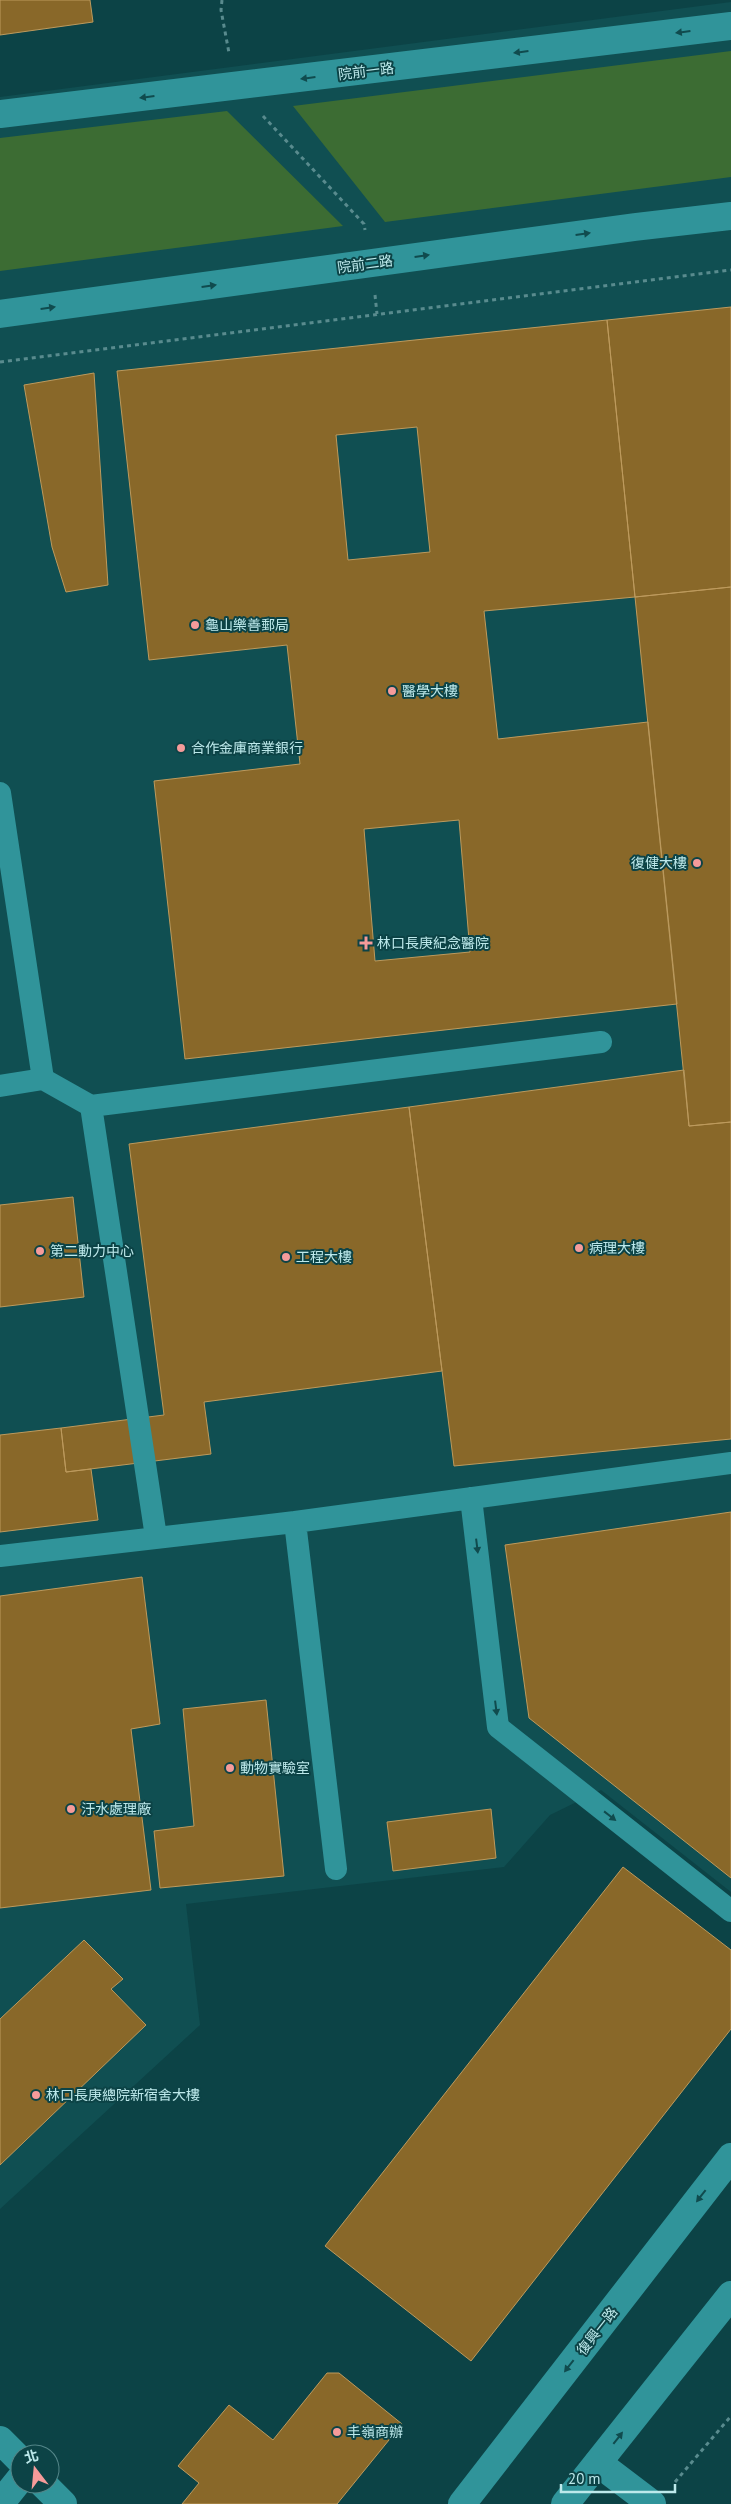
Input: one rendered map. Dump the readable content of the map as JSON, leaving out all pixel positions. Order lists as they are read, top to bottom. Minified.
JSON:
{"streets":{"street":["院前一路","院前二路","復興一路"]},"one_way":["院前一路","院前二路"],"places":{"other":["龜山樂善郵局","醫學大樓","合作金庫商業銀行","復健大樓","病理大樓","第二動力中心","工程大樓","動物實驗室","汙水處理廠","林口長庚總院新宿舍大樓","丰嶺商辦"],"health":["林口長庚紀念醫院"]},"scale_bar":"20 m","north":"top"}
